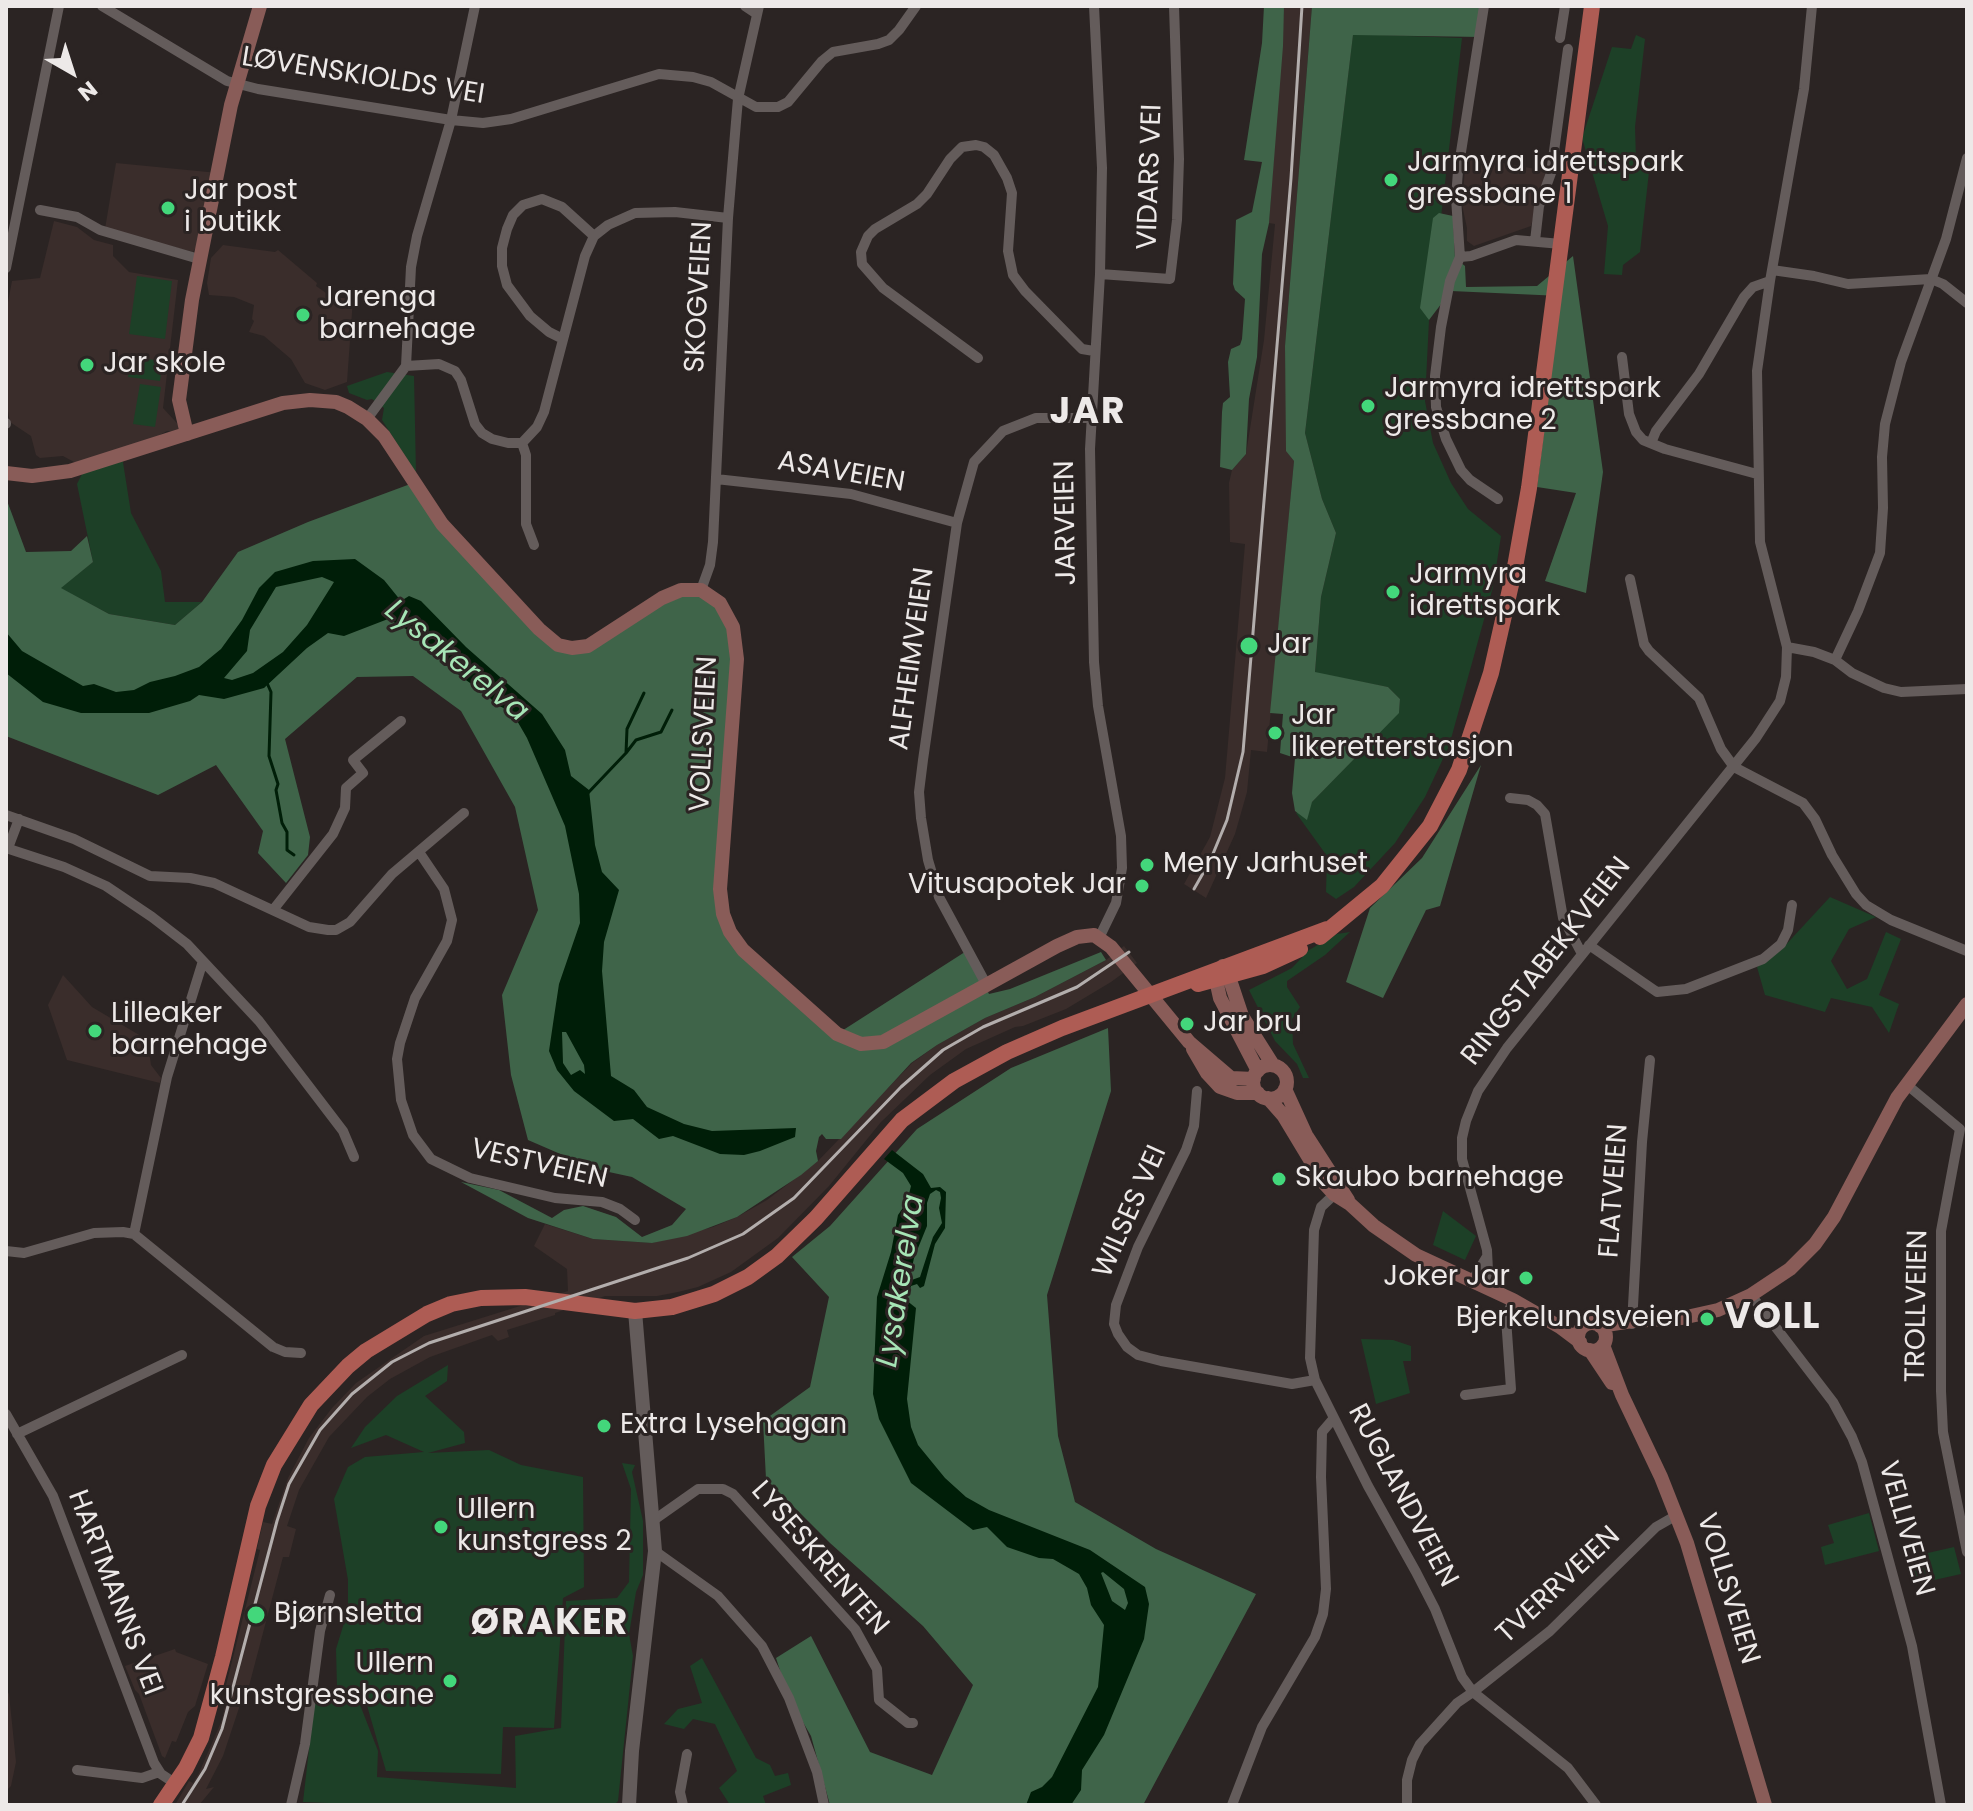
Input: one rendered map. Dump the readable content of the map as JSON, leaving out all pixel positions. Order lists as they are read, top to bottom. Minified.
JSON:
{"streets":{"main road":["VOLLSVEIEN"],"street":["LØVENSKIOLDS VEI","VIDARS VEI","SKOGVEIEN","ASAVEIEN","JARVEIEN","ALFHEIMVEIEN","RINGSTABEKKVEIEN","VESTVEIEN","FLATVEIEN","WILSES VEI","TROLLVEIEN","RUGLANDVEIEN","VELLIVEIEN","LYSESKRENTEN","TVERRVEIEN","HARTMANNS VEI"]},"crossings":[["LØVENSKIOLDS VEI","SKOGVEIEN"],["VIDARS VEI","JARVEIEN"],["SKOGVEIEN","ASAVEIEN"],["SKOGVEIEN","VOLLSVEIEN"],["ASAVEIEN","ALFHEIMVEIEN"],["JARVEIEN","ALFHEIMVEIEN"],["JARVEIEN","VOLLSVEIEN"],["ALFHEIMVEIEN","VOLLSVEIEN"],["VOLLSVEIEN","TVERRVEIEN"],["WILSES VEI","RUGLANDVEIEN"],["RUGLANDVEIEN","TVERRVEIEN"]],"districts":["JAR","VOLL","ØRAKER"],"water":["Lysakerelva"],"places":["Jarmyra idrettspark gressbane 1","Jar post i butikk","Jarenga barnehage","Jar skole","Jarmyra idrettspark gressbane 2","Jarmyra idrettspark","Jar","Jar likeretterstasjon","Meny Jarhuset","Vitusapotek Jar","Jar bru","Lilleaker barnehage","Skaubo barnehage","Joker Jar","Bjerkelundsveien","Extra Lysehagan","Ullern kunstgress 2","Bjørnsletta","Ullern kunstgressbane"],"north":"bottom right"}
